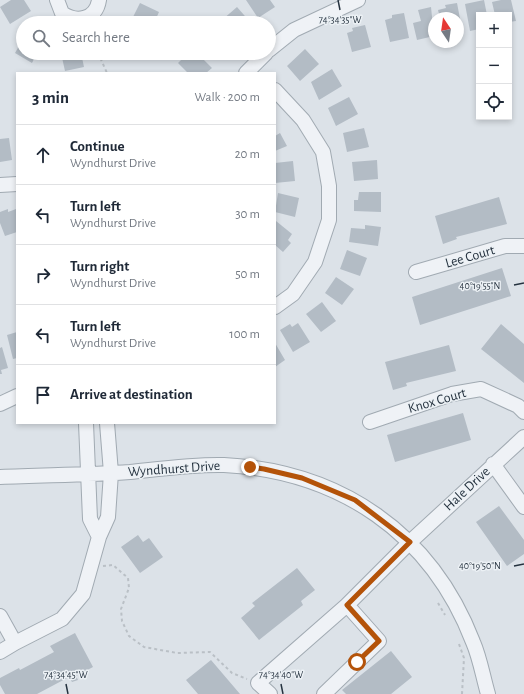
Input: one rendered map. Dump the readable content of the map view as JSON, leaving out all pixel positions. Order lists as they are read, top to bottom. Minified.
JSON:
{"streets":{"street":["Lee Court","Knox Court","Wyndhurst Drive","Hale Drive"]},"crossings":[["Wyndhurst Drive","Hale Drive"]],"north":"top","page":{"map_buttons":["+","−"],"search":"Search here","heading":["3 min","Walk · 200 m"],"list":[["Continue","Wyndhurst Drive","20 m"],["Turn left","Wyndhurst Drive","30 m"],["Turn right","Wyndhurst Drive","50 m"],["Turn left","Wyndhurst Drive","100 m"],"Arrive at destination"]},"coordinates":["74°34'35\"W","40°19'55\"N","40°19'50\"N","74°34'45\"W","74°34'40\"W"]}
